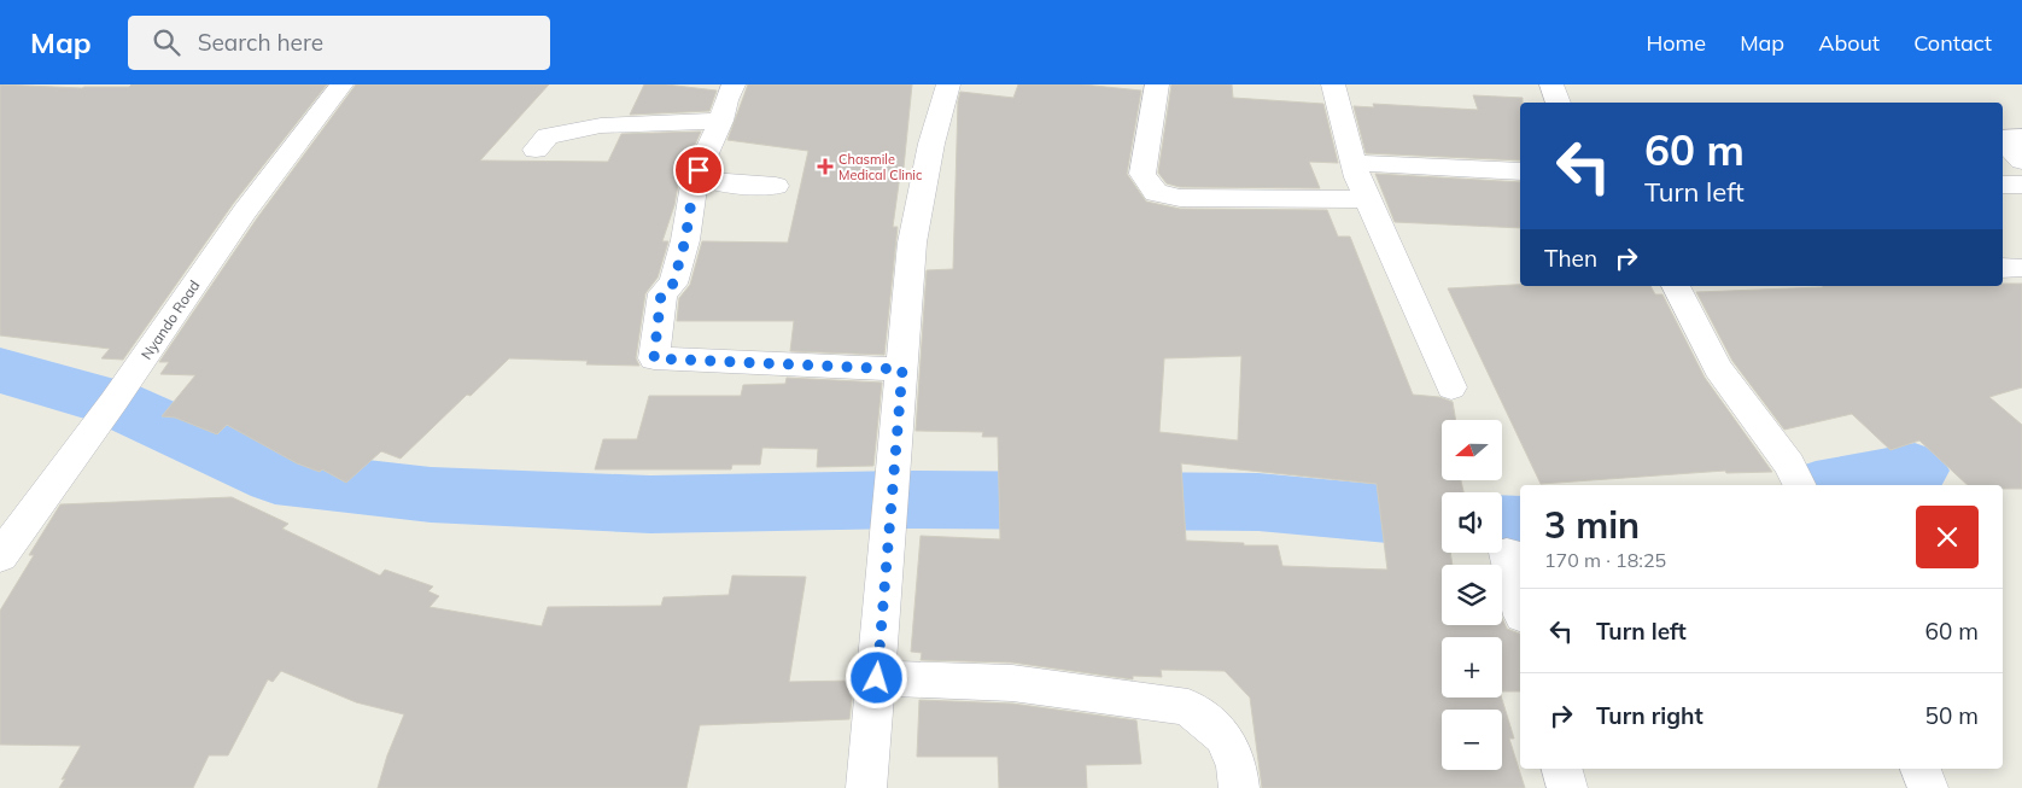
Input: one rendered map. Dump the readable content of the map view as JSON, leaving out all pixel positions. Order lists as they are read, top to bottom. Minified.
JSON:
{"streets":{"street":["Nyando Road"]},"places":{"health":["Chasmile Medical Clinic"]},"north":"left","page":{"header":"Map","search":"Search here","nav":["Home","Map","About","Contact"],"turn":["60 m","Turn left"],"then":"Then","map_buttons":["+","−"],"heading":["3 min","170 m · 18:25"],"list":[{"name":"Turn left","value":"60 m"},{"name":"Turn right","value":"50 m"}]}}
